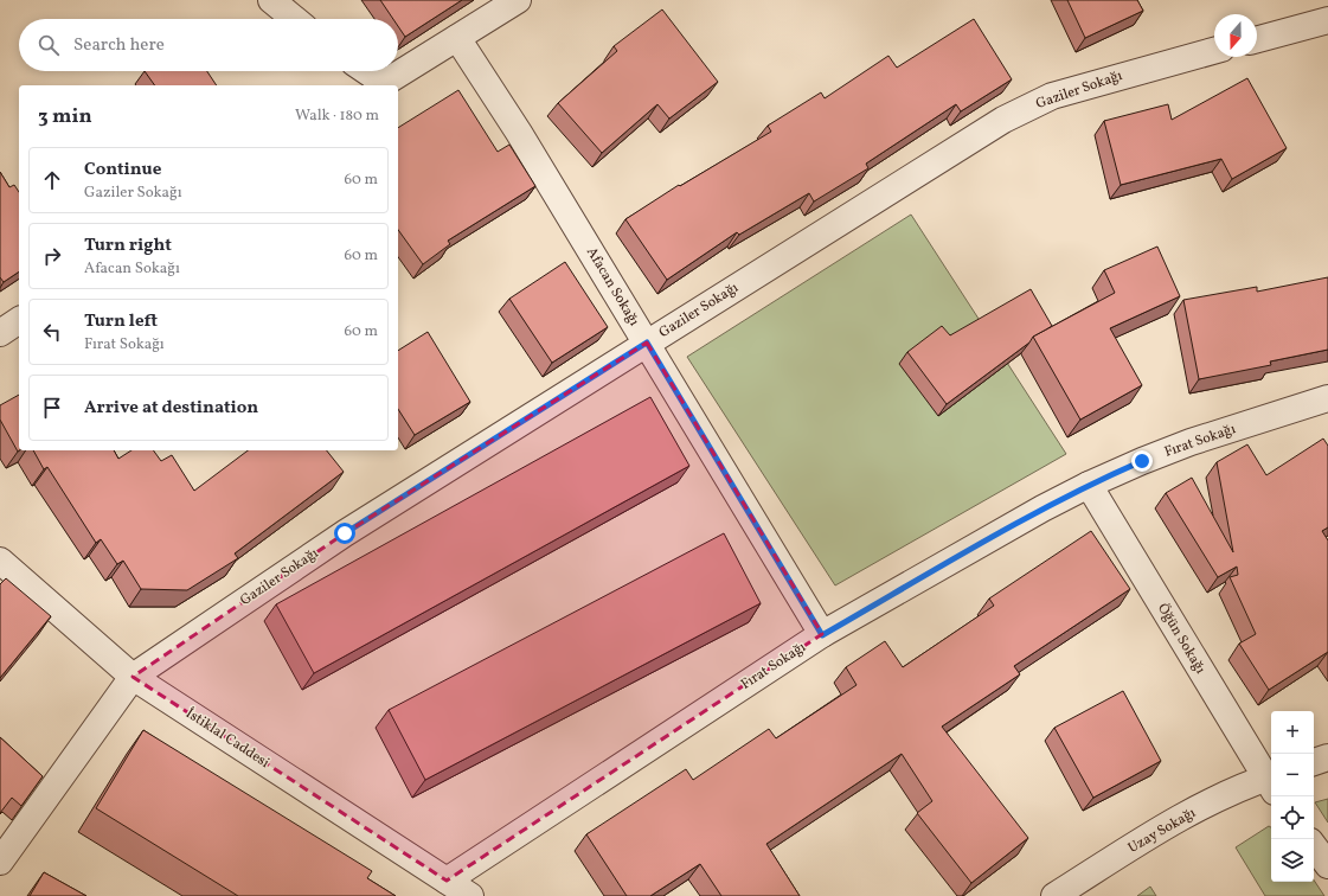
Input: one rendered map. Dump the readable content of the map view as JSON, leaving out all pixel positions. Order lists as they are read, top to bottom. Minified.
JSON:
{"streets":{"street":["Gaziler Sokağı","Afacan Sokağı","Fırat Sokağı","Öğün Sokağı","İstiklal Caddesi","Uzay Sokağı"]},"crossings":[["Gaziler Sokağı","Afacan Sokağı"],["Gaziler Sokağı","İstiklal Caddesi"],["Afacan Sokağı","Fırat Sokağı"],["Fırat Sokağı","Öğün Sokağı"],["Fırat Sokağı","İstiklal Caddesi"],["Öğün Sokağı","Uzay Sokağı"]],"north":"bottom","page":{"search":"Search here","heading":["3 min","Walk · 180 m"],"list":[["Continue","Gaziler Sokağı","60 m"],["Turn right","Afacan Sokağı","60 m"],["Turn left","Fırat Sokağı","60 m"],"Arrive at destination"],"map_buttons":["+","−"]}}
